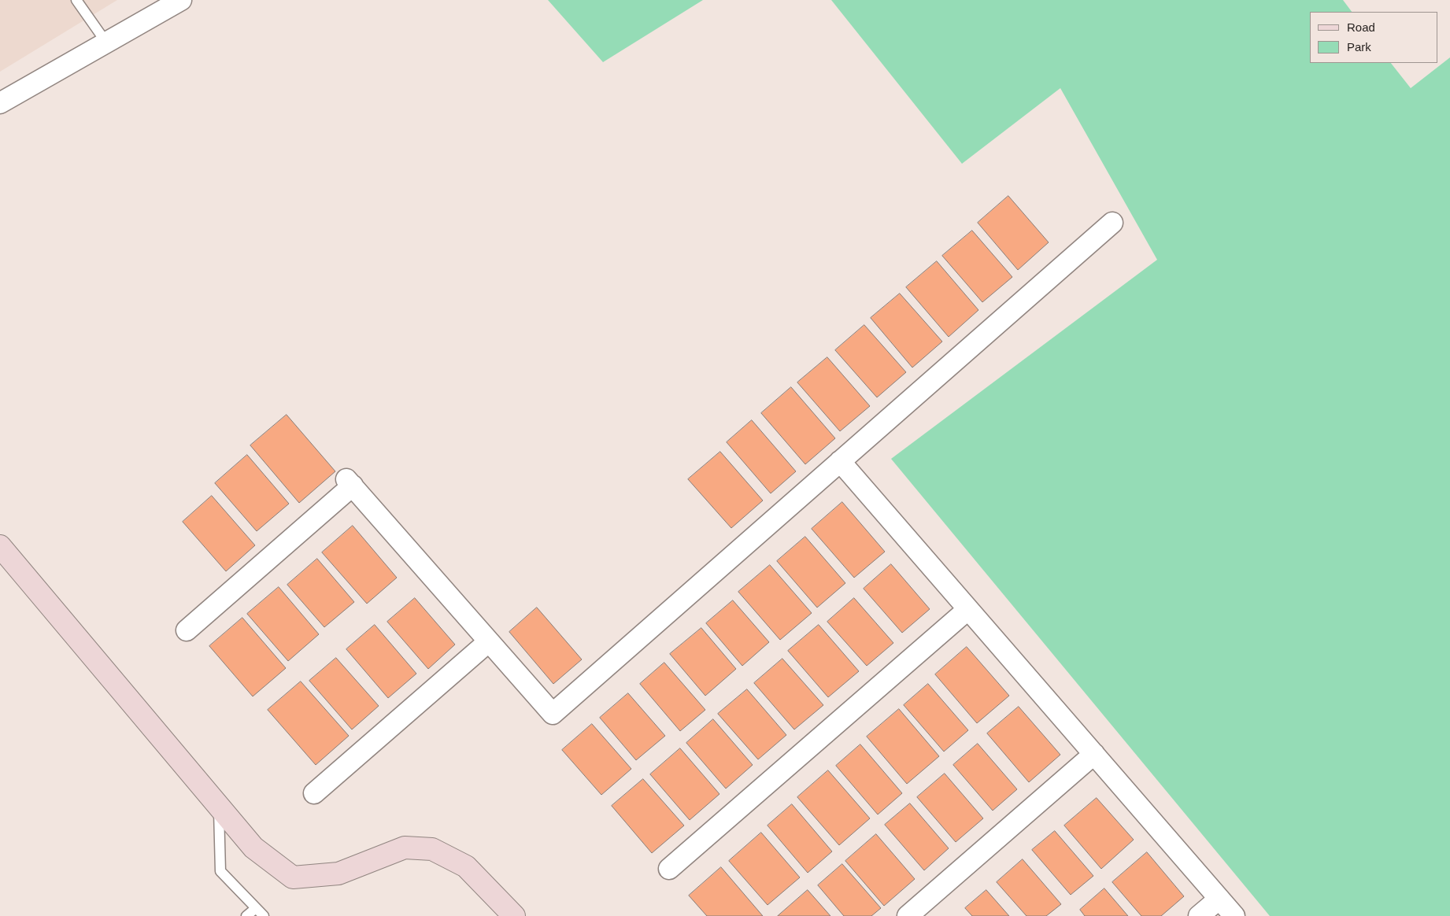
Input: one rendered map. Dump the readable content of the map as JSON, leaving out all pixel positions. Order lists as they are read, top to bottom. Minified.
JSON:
{"legend":["Road","Park"]}
